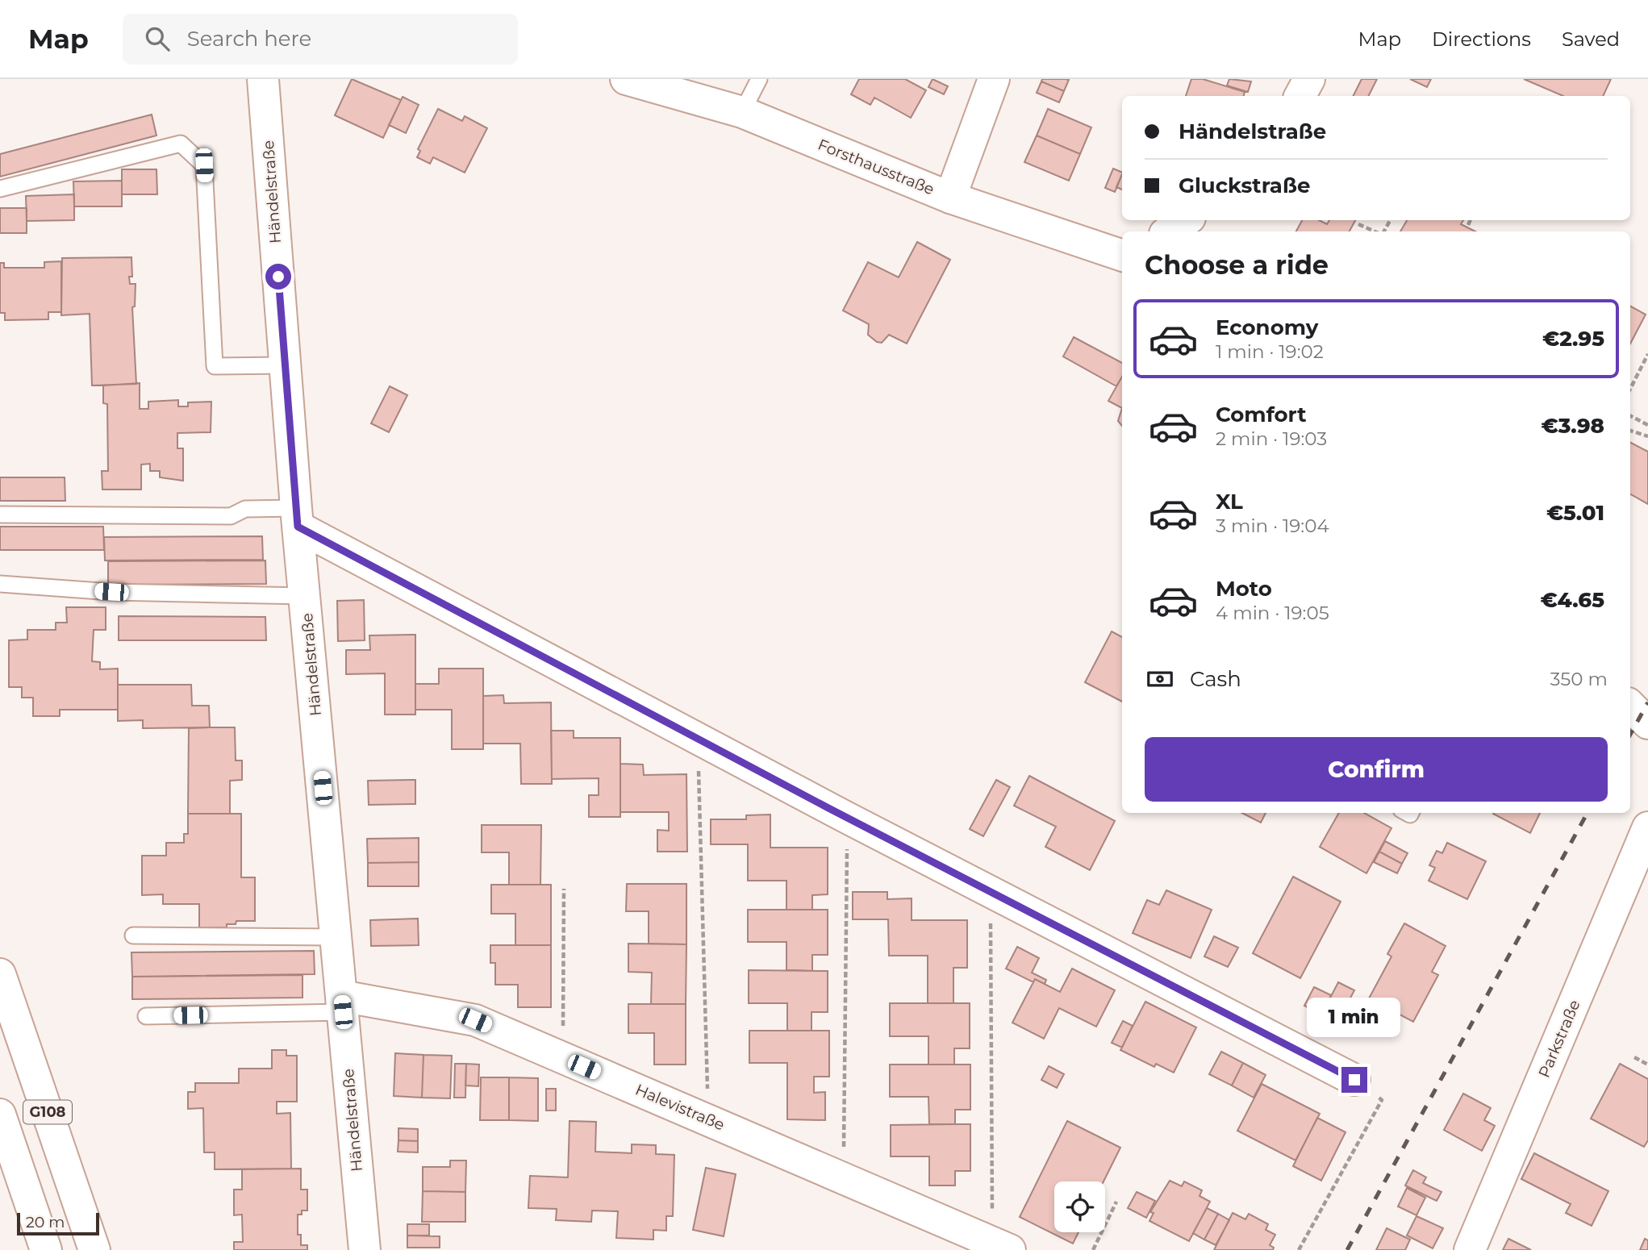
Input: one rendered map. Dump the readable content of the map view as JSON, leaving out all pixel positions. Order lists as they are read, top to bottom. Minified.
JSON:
{"streets":{"main road":["Forsthausstraße","Händelstraße","Parkstraße","Halevistraße","G108"]},"crossings":[["Händelstraße","Halevistraße"]],"scale_bar":"20 m","page":{"header":"Map","search":"Search here","nav":["Map","Directions","Saved"],"banner":["Händelstraße","Gluckstraße"],"heading":"Choose a ride","list":[{"name":"Economy","note":"1 min · 19:02","value":"€2.95"},{"name":"Comfort","note":"2 min · 19:03","value":"€3.98"},{"name":"XL","note":"3 min · 19:04","value":"€5.01"},{"name":"Moto","note":"4 min · 19:05","value":"€4.65"}],"pay":["Cash","350 m"],"buttons":"Confirm","bubble":"1 min","scale":"20 m"}}
